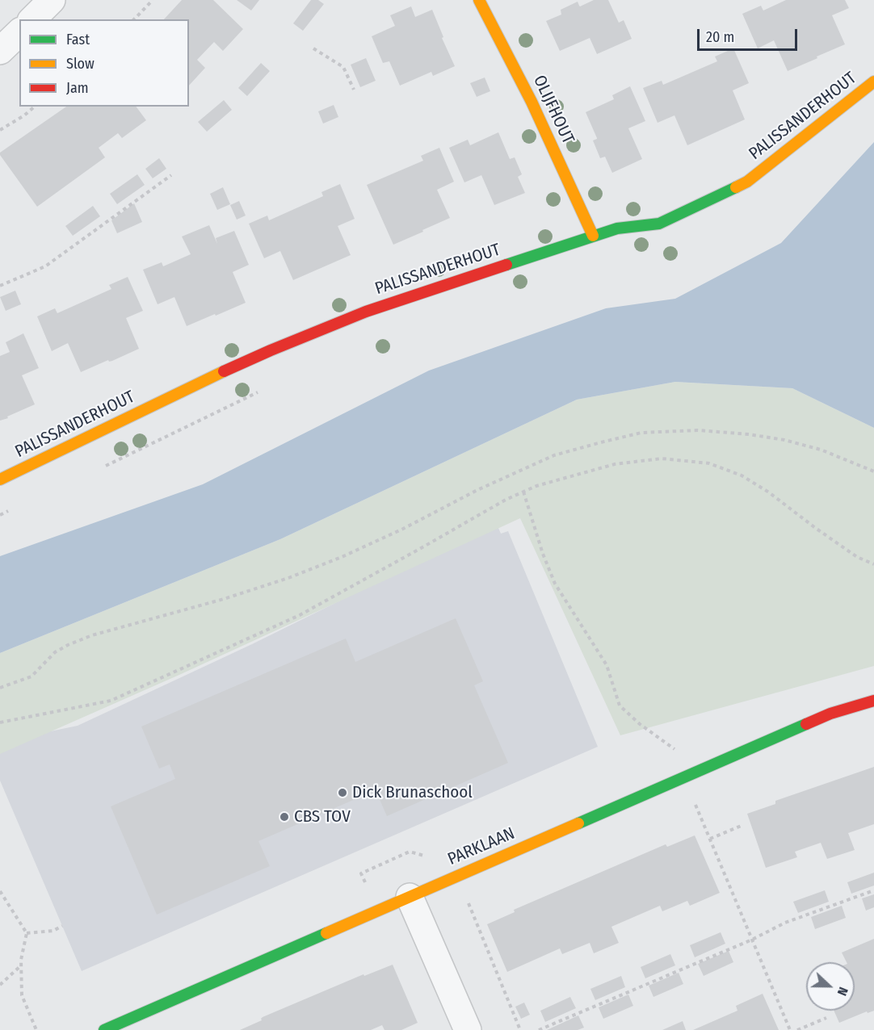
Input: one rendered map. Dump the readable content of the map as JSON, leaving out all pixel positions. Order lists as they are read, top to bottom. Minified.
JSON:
{"streets":{"street":["OLIJFHOUT","PALISSANDERHOUT","PARKLAAN"]},"crossings":[["OLIJFHOUT","PALISSANDERHOUT"]],"places":["Dick Brunaschool","CBS TOV"],"legend":["Fast","Slow","Jam"],"scale_bar":"20 m","north":"right"}
